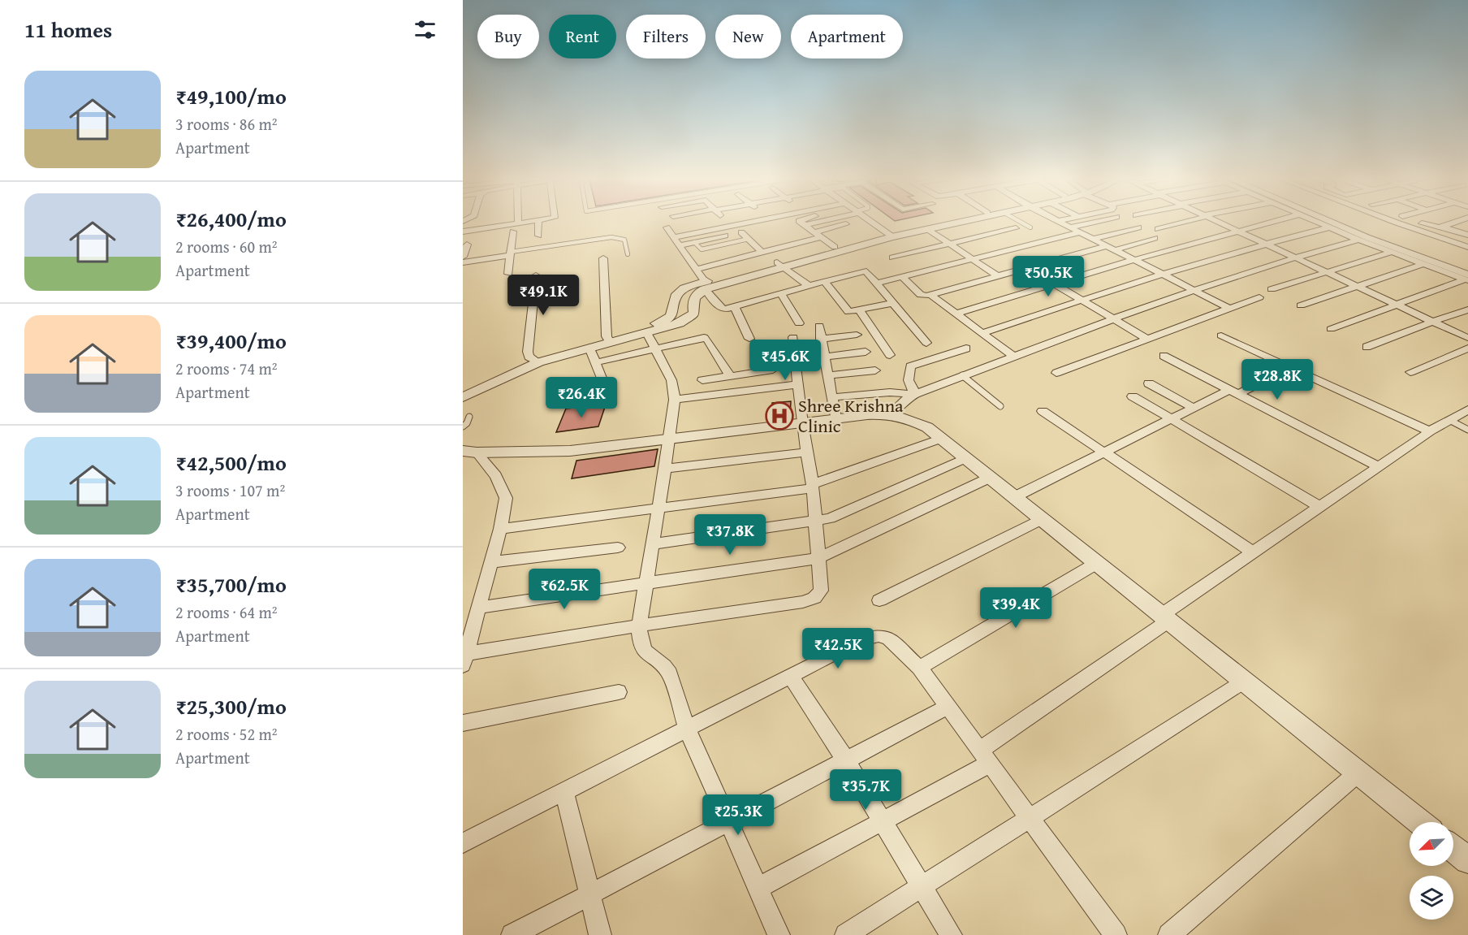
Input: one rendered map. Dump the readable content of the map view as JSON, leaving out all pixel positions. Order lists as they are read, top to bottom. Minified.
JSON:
{"places":{"hospital":["Shree Krishna Clinic"]},"north":"bottom left","page":{"heading":"11 homes","chip":["Buy","Rent","Filters","New","Apartment"],"list":[{"name":"₹49,100/mo","note":"3 rooms · 86 m² · Apartment"},{"name":"₹26,400/mo","note":"2 rooms · 60 m² · Apartment"},{"name":"₹39,400/mo","note":"2 rooms · 74 m² · Apartment"},{"name":"₹42,500/mo","note":"3 rooms · 107 m² · Apartment"},{"name":"₹35,700/mo","note":"2 rooms · 64 m² · Apartment"},{"name":"₹25,300/mo","note":"2 rooms · 52 m² · Apartment"}],"price":["₹50.5K","₹49.1K","₹45.6K","₹28.8K","₹26.4K","₹37.8K","₹62.5K","₹39.4K","₹42.5K","₹35.7K","₹25.3K"]}}
